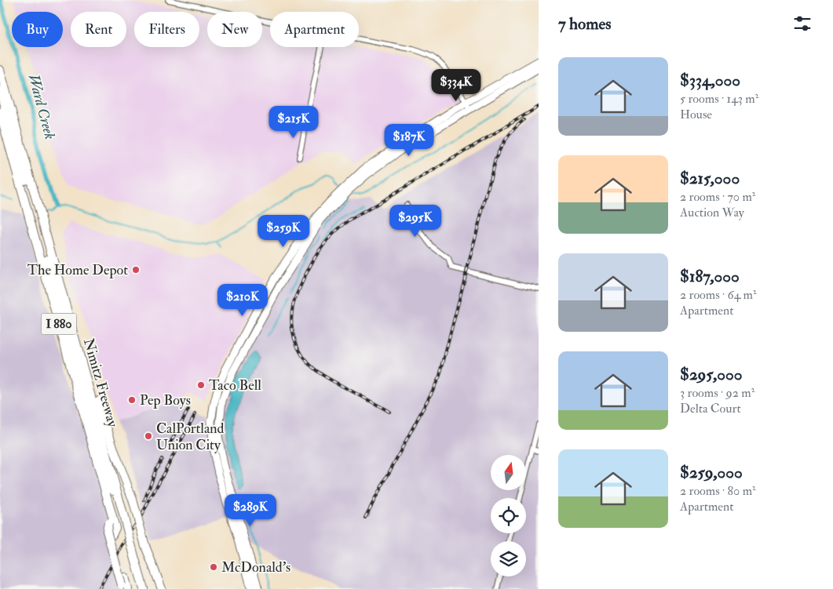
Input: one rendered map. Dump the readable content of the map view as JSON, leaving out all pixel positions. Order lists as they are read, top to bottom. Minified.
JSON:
{"streets":{"highway":["I 880","Nimitz Freeway"]},"crossings":[["I 880","Nimitz Freeway"]],"water":["Ward Creek"],"places":["The Home Depot","Taco Bell","Pep Boys","CalPortland Union City","McDonald's"],"north":"top","page":{"heading":"7 homes","chip":["Buy","Rent","Filters","New","Apartment"],"list":[{"name":"$334,000","note":"5 rooms · 143 m² · House"},{"name":"$215,000","note":"2 rooms · 70 m² · Auction Way"},{"name":"$187,000","note":"2 rooms · 64 m² · Apartment"},{"name":"$295,000","note":"3 rooms · 92 m² · Delta Court"},{"name":"$259,000","note":"2 rooms · 80 m² · Apartment"}],"price":["$334K","$215K","$187K","$295K","$259K","$210K","$289K"]}}
